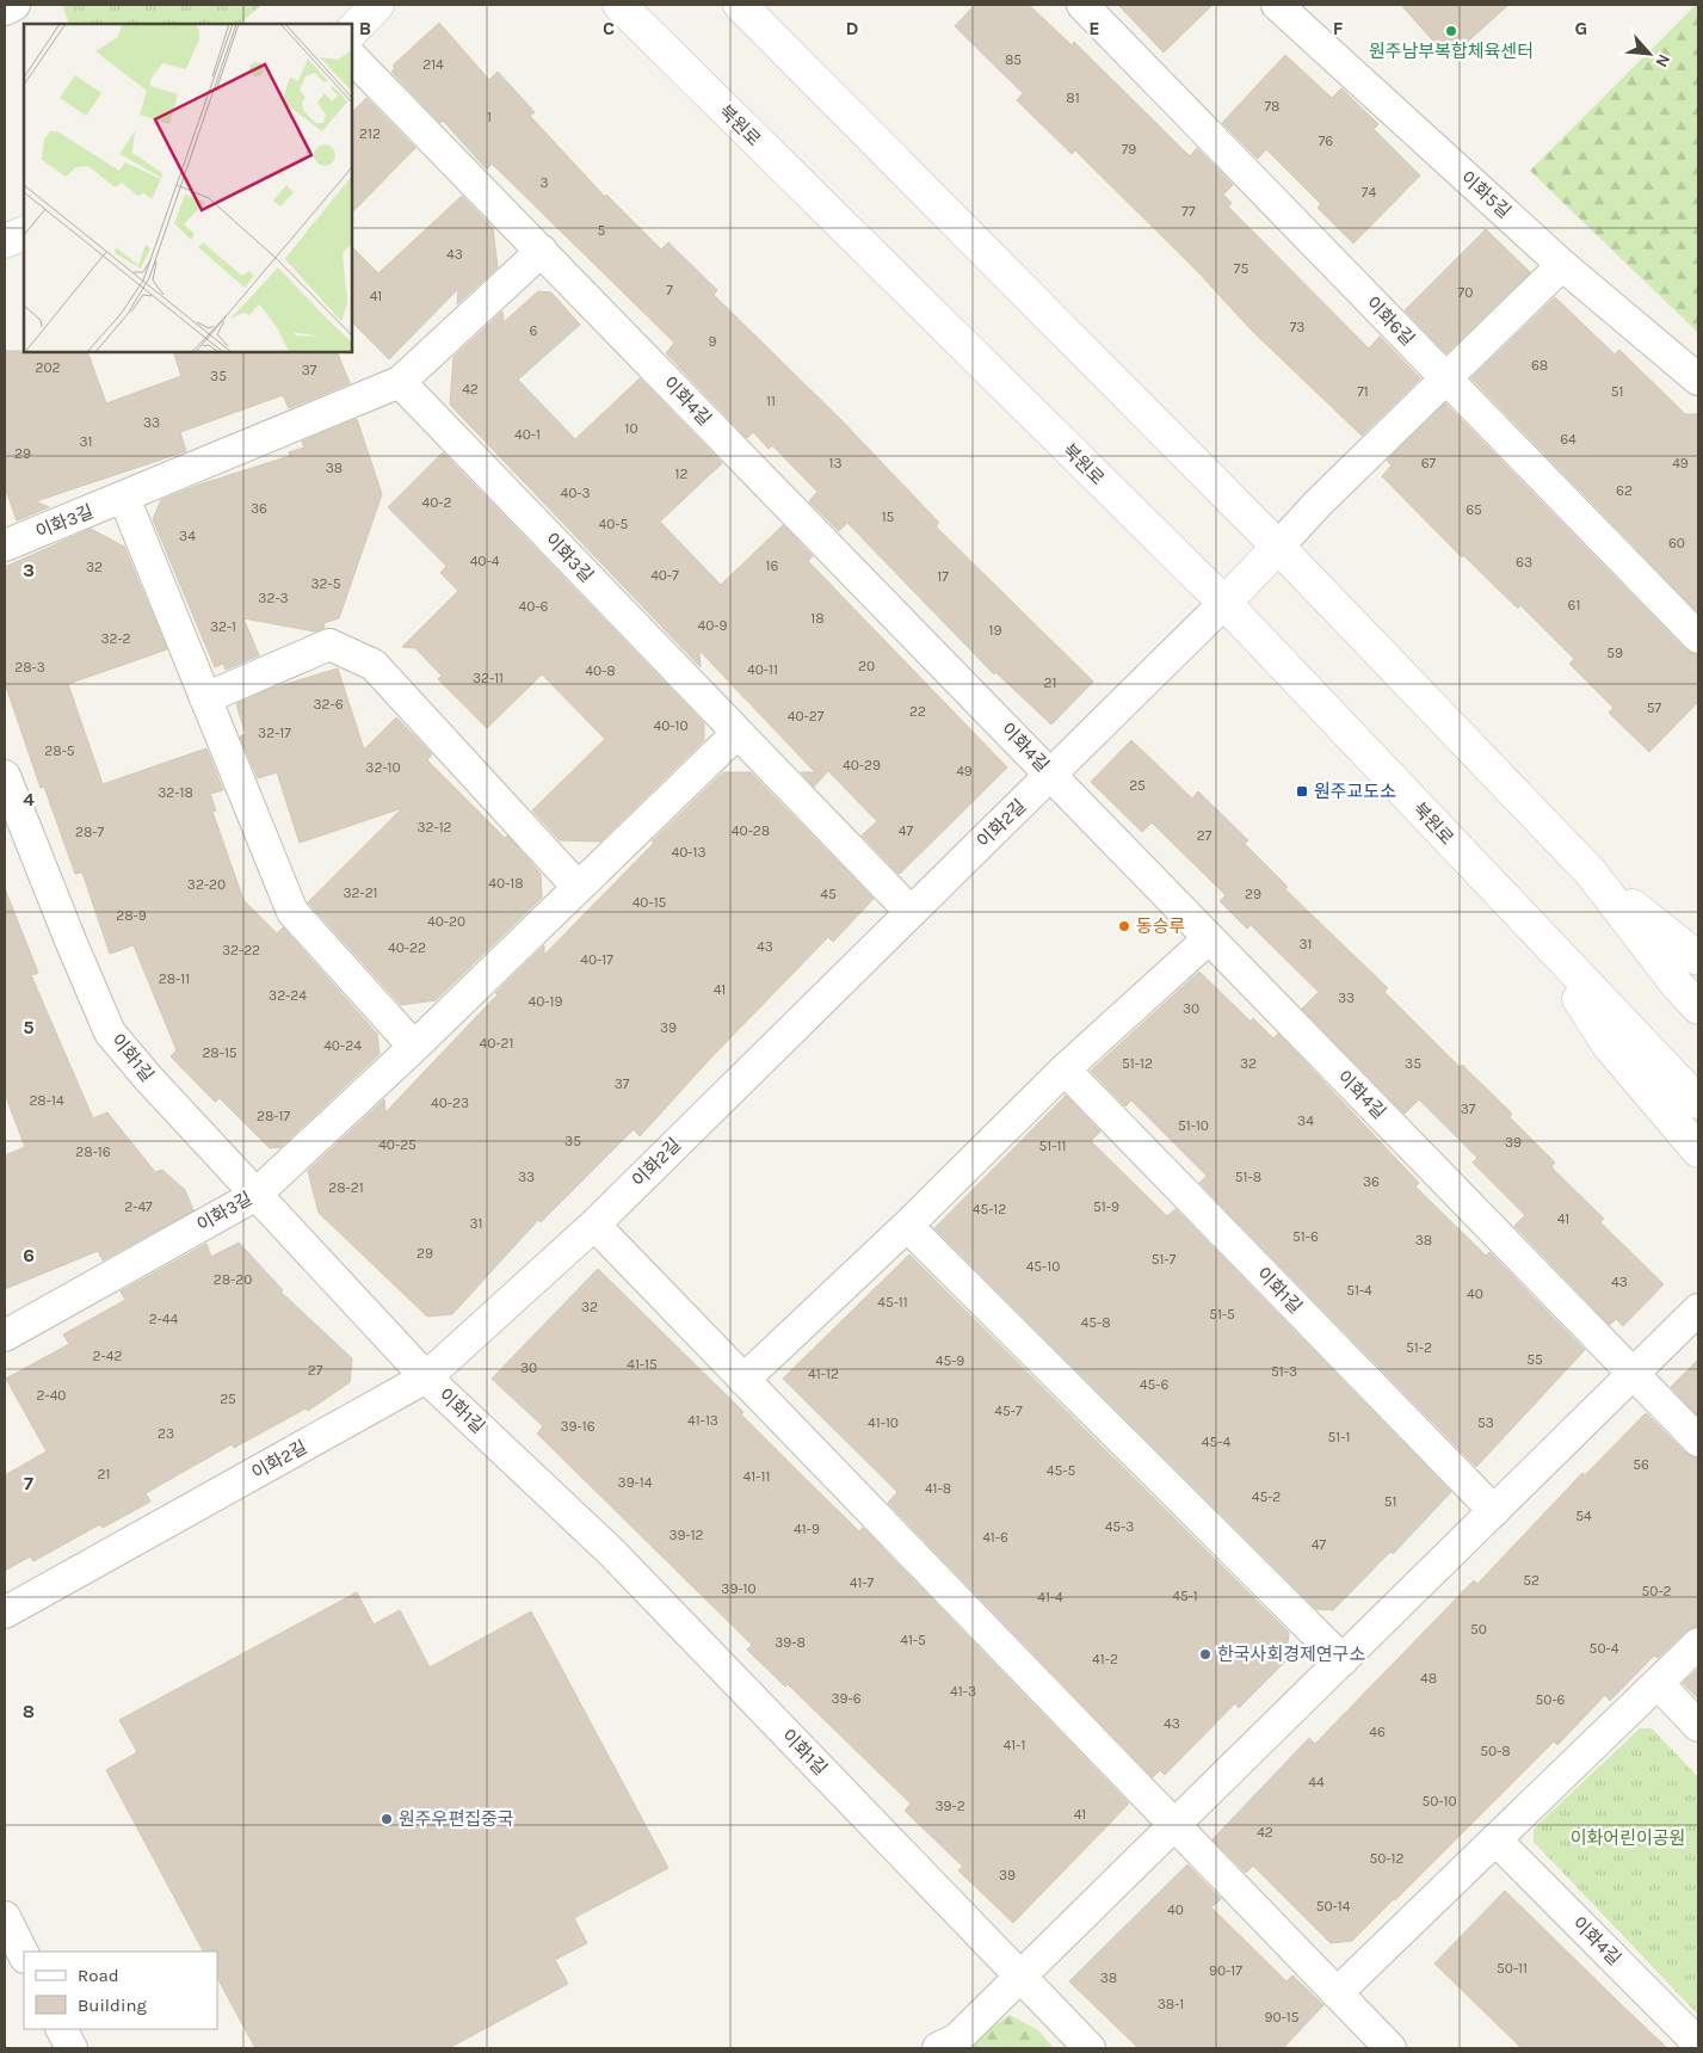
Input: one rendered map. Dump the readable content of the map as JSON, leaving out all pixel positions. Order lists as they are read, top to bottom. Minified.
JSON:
{"streets":{"street":["북원로","이화5길","이화6길","이화4길","이화3길","이화2길","이화1길"]},"crossings":[["북원로","이화2길"],["이화4길","이화3길"],["이화4길","이화2길"],["이화3길","이화2길"],["이화3길","이화1길"],["이화2길","이화1길"]],"parks":["이화어린이공원"],"places":{"other":["원주남부복합체육센터","동승루","한국사회경제연구소","원주우편집중국"],"transit":["원주교도소"]},"house_numbers":["85","214","81","78","1","212","76","79","3","74","77","5","43","75","7","70","41","73","6","9","68","202","37","35","42","71","51","11","33","10","40-1","64","31","29","13","67","49","38","12","62","40-3","40-2","36","65","15","40-5","34","60","40-4","63","16","32","40-7","17","32-5","32-3","61","40-6","18","40-9","32-1","19","32-2","59","20","28-3","40-11","40-8","32-11","21","32-6","57","22","40-27","40-10","32-17","28-5","40-29","32-10","49","25","32-18","32-12","40-28","47","28-7","27","40-13","40-18","32-20","32-21","45","29","40-15","28-9","40-20","31","43","40-22","32-22","40-17","28-11","41","32-24","33","40-19","30","39","40-21","40-24","28-15","51-12","32","35","37","28-14","40-23","37","28-17","34","51-10","35","39","40-25","51-11","28-16","33","51-8","36","28-21","2-47","51-9","45-12","41","31","51-6","38","29","51-7","45-10","28-20","43","51-4","40","45-11","32","51-5","2-44","45-8","51-2","2-42","55","45-9","41-15","30","27","51-3","41-12","45-6","2-40","25","45-7","41-13","41-10","53","39-16","23","51-1","45-4","56","45-5","21","41-11","39-14","41-8","45-2","51","54","45-3","41-9","39-12","41-6","47","52","41-7","39-10","50-2","45-1","41-4","50","41-5","39-8","50-4","41-2","48","41-3","39-6","50-6","43","46","41-1","50-8","44","50-10","39-2","41","42","50-12","39","50-14","40","50-11","90-17","38","38-1","90-15"],"legend":["Road","Building"],"north":"bottom right","grid":{"columns":["B","C","D","E","F","G"],"rows":["3","4","5","6","7","8"]}}
